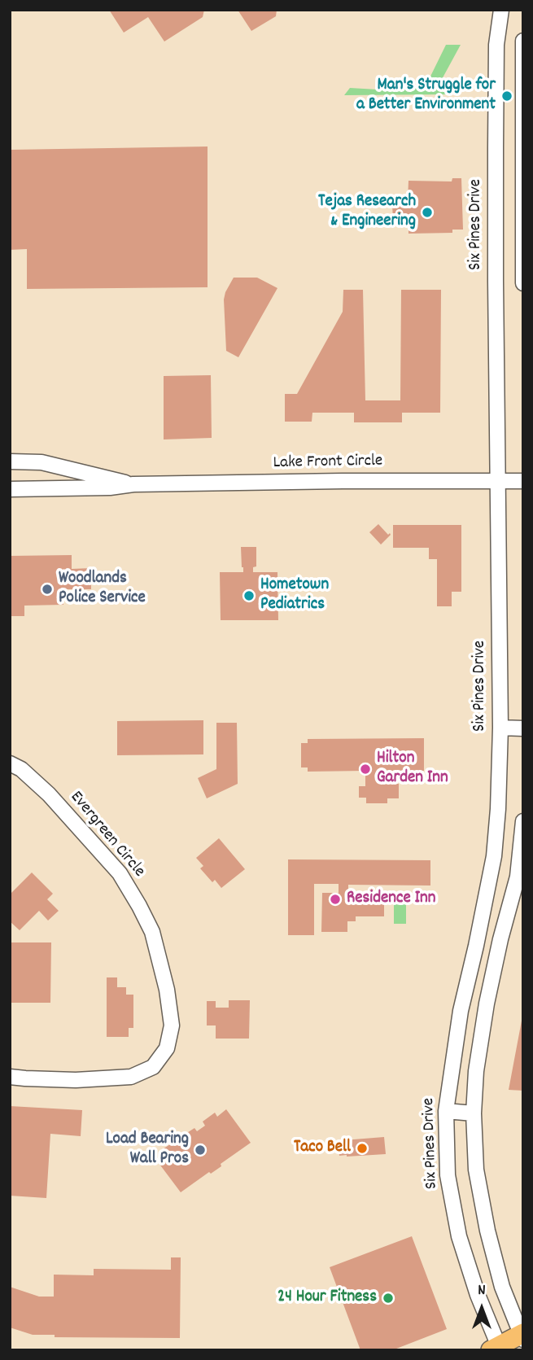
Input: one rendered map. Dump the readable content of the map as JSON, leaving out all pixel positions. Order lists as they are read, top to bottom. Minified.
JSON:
{"streets":{"street":["Six Pines Drive","Lake Front Circle","Evergreen Circle"]},"crossings":[["Six Pines Drive","Lake Front Circle"]],"places":["Man's Struggle for a Better Environment","Tejas Research & Engineering","Woodlands Police Service","Hometown Pediatrics","Hilton Garden Inn","Residence Inn","Taco Bell","Load Bearing Wall Pros","24 Hour Fitness"],"north":"top"}
